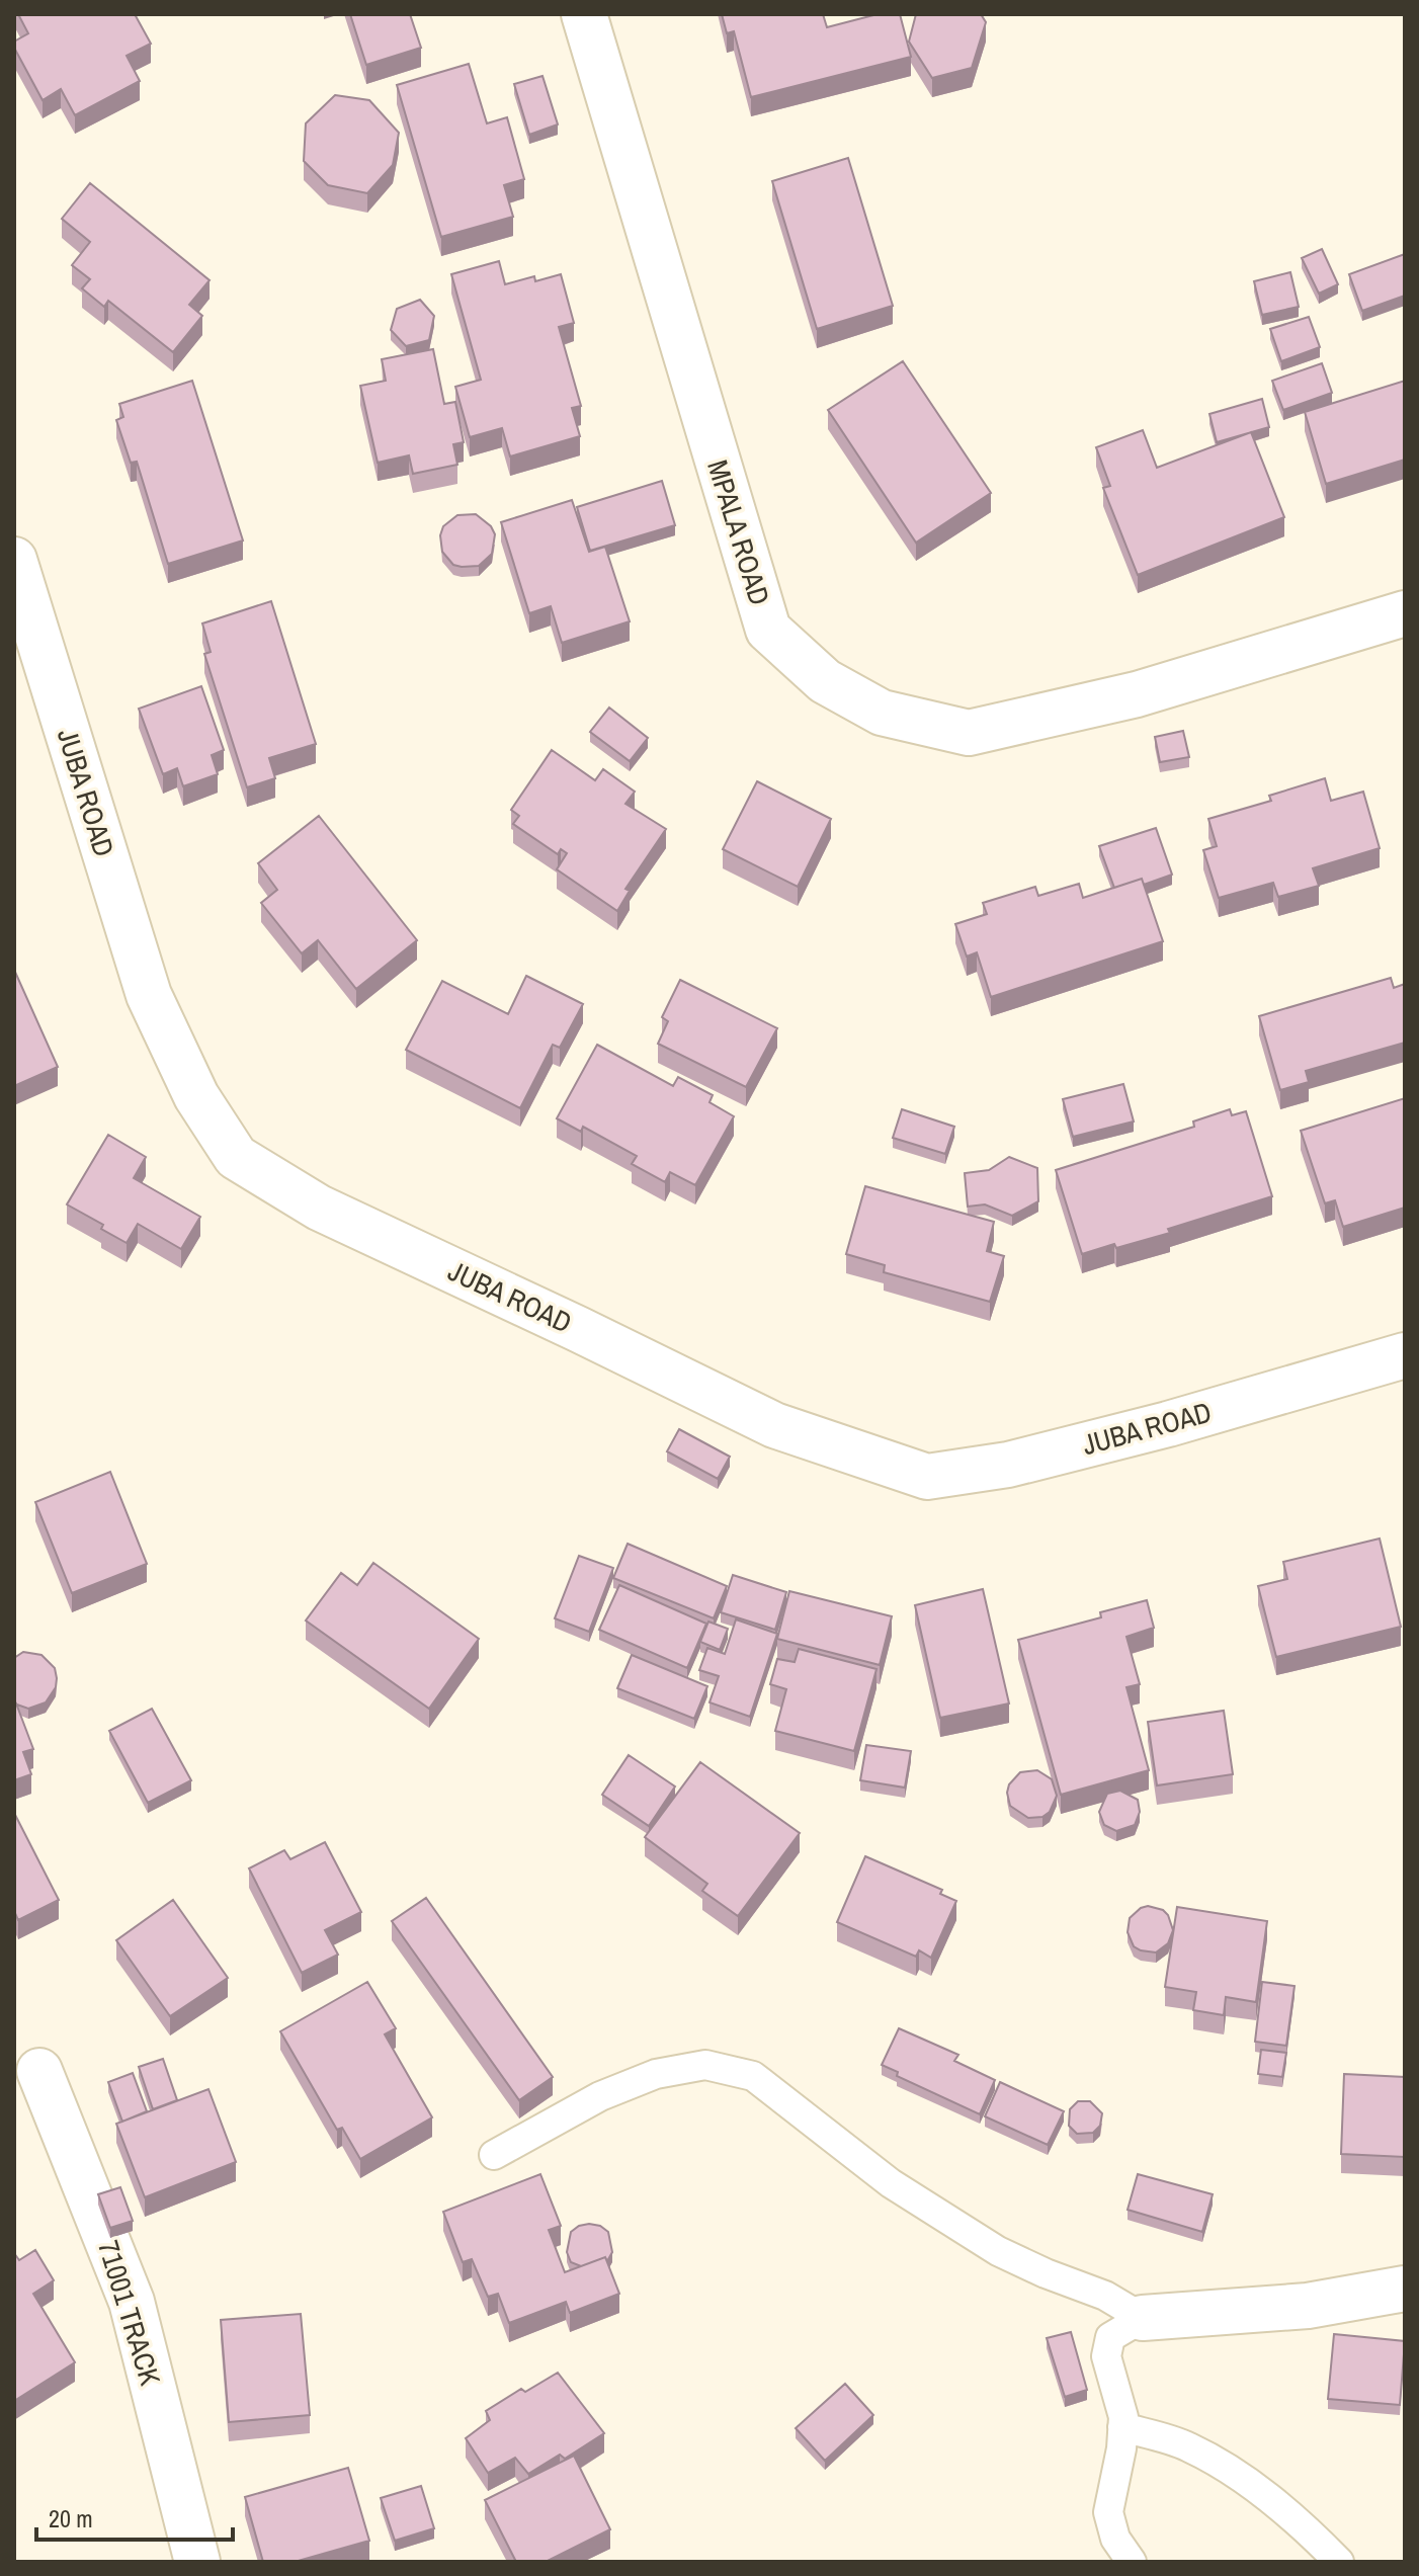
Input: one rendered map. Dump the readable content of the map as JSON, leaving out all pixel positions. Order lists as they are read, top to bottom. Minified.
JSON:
{"streets":{"street":["MPALA ROAD","JUBA ROAD","71001 TRACK"]},"scale_bar":"20 m"}
